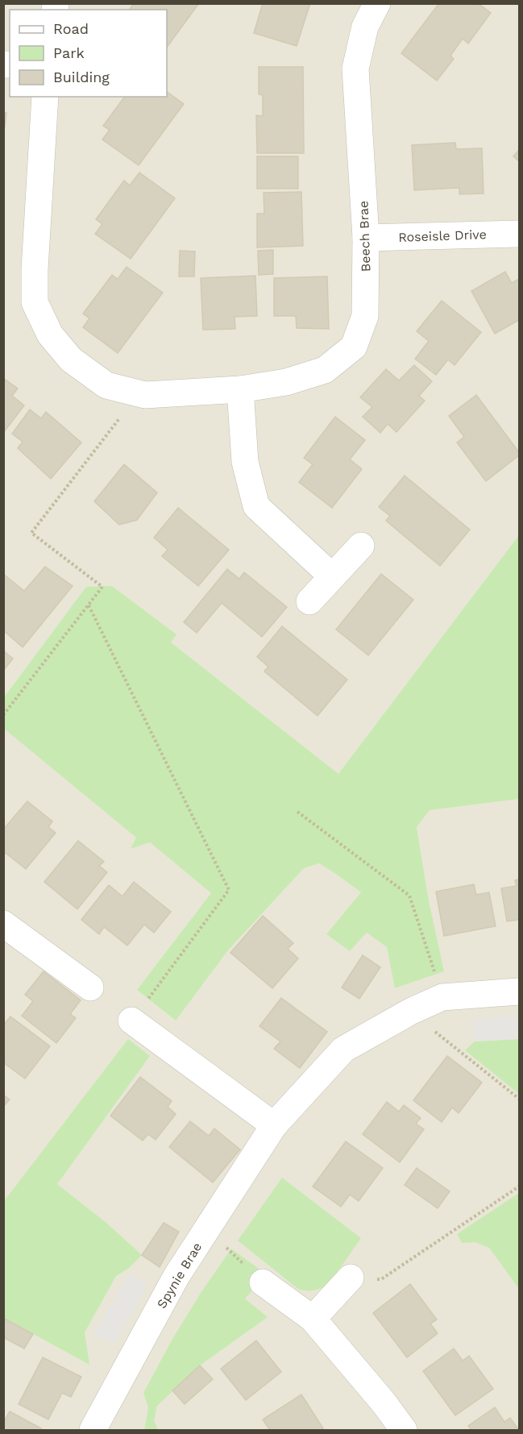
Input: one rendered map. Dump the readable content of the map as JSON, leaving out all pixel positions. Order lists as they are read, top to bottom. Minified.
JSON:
{"streets":{"street":["Roseisle Drive","Beech Brae","Spynie Brae"]},"crossings":[["Roseisle Drive","Beech Brae"]],"legend":["Road","Park","Building"]}
